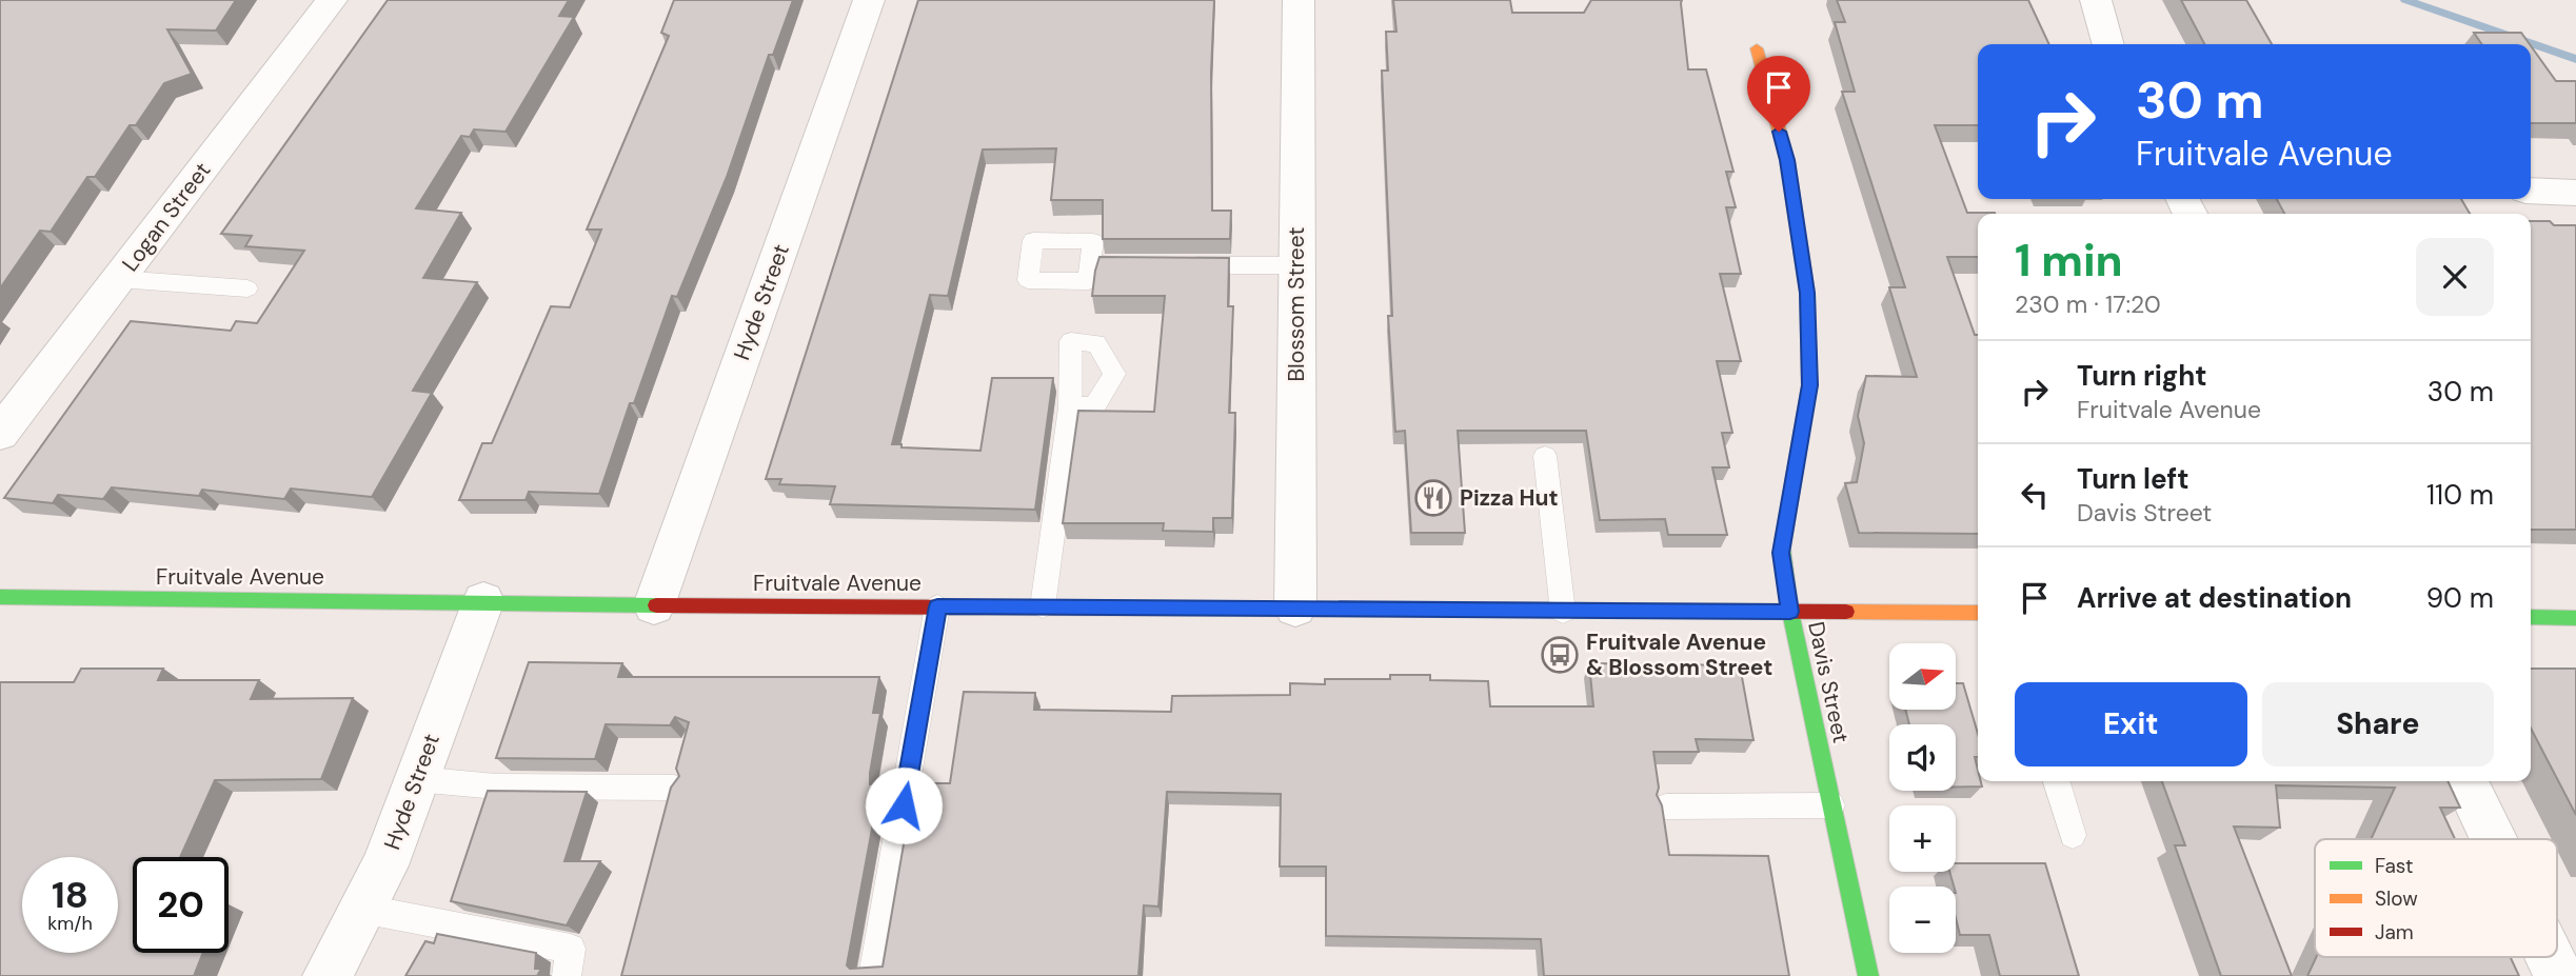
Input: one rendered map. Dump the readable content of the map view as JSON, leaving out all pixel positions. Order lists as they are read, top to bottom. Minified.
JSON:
{"streets":{"main road":["Fruitvale Avenue","Davis Street"],"street":["Logan Street","Hyde Street","Blossom Street"]},"crossings":[["Hyde Street","Fruitvale Avenue"],["Blossom Street","Fruitvale Avenue"],["Fruitvale Avenue","Davis Street"]],"places":{"restaurant":["Pizza Hut"],"bus stop":["Fruitvale Avenue & Blossom Street"]},"legend":["Fast","Slow","Jam"],"north":"right","page":{"turn":["30 m","Fruitvale Avenue"],"heading":["1 min","230 m · 17:20"],"list":[{"name":"Turn right","note":"Fruitvale Avenue","value":"30 m"},{"name":"Turn left","note":"Davis Street","value":"110 m"},{"name":"Arrive at destination","value":"90 m"}],"map_buttons":["+","−"],"buttons":["Exit","Share"],"speed":"18 km/h","limit":"20"}}
